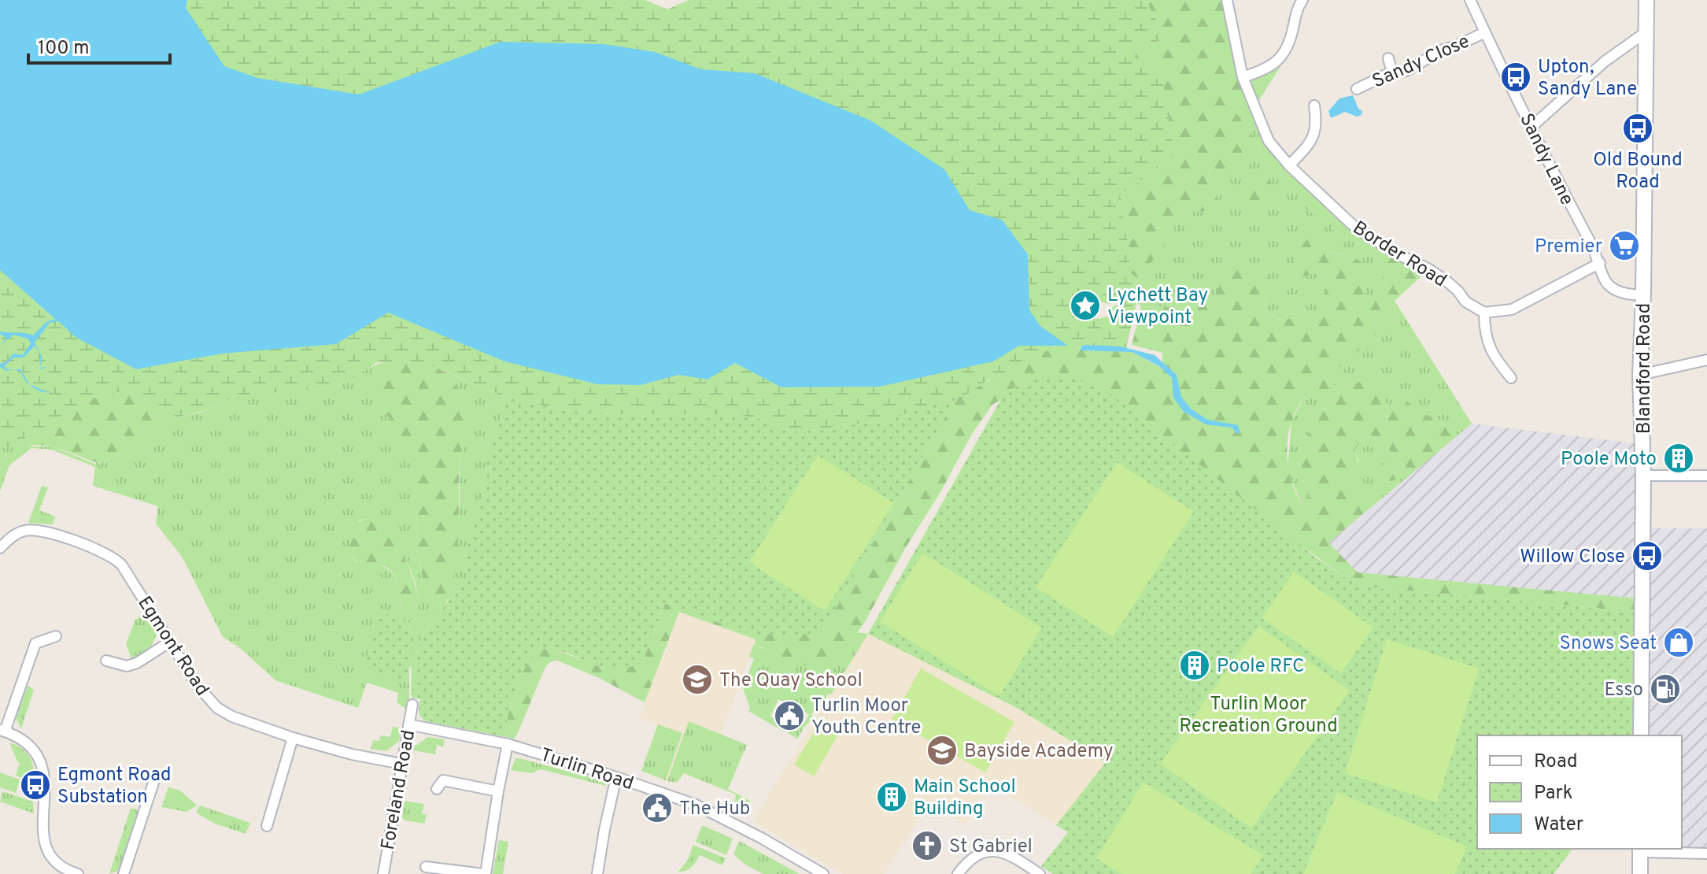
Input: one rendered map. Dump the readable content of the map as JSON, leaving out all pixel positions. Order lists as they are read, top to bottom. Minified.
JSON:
{"streets":{"main road":["Blandford Road"],"street":["Sandy Close","Sandy Lane","Border Road","Egmont Road","Turlin Road","Foreland Road"]},"crossings":[["Sandy Close","Sandy Lane"],["Sandy Lane","Blandford Road"],["Egmont Road","Foreland Road"],["Turlin Road","Foreland Road"]],"parks":["Turlin Moor Recreation Ground"],"places":{"bus stop":["Upton, Sandy Lane","Old Bound Road","Willow Close","Egmont Road Substation"],"supermarket":["Premier"],"place":["Lychett Bay Viewpoint"],"building":["Poole Moto","Poole RFC","Main School Building"],"shop":["Snows Seat"],"school or university":["The Quay School","Bayside Academy"],"fuel station":["Esso"],"public building":["Turlin Moor Youth Centre","The Hub"],"church":["St Gabriel"]},"legend":["Road","Park","Water"],"scale_bar":"100 m"}
